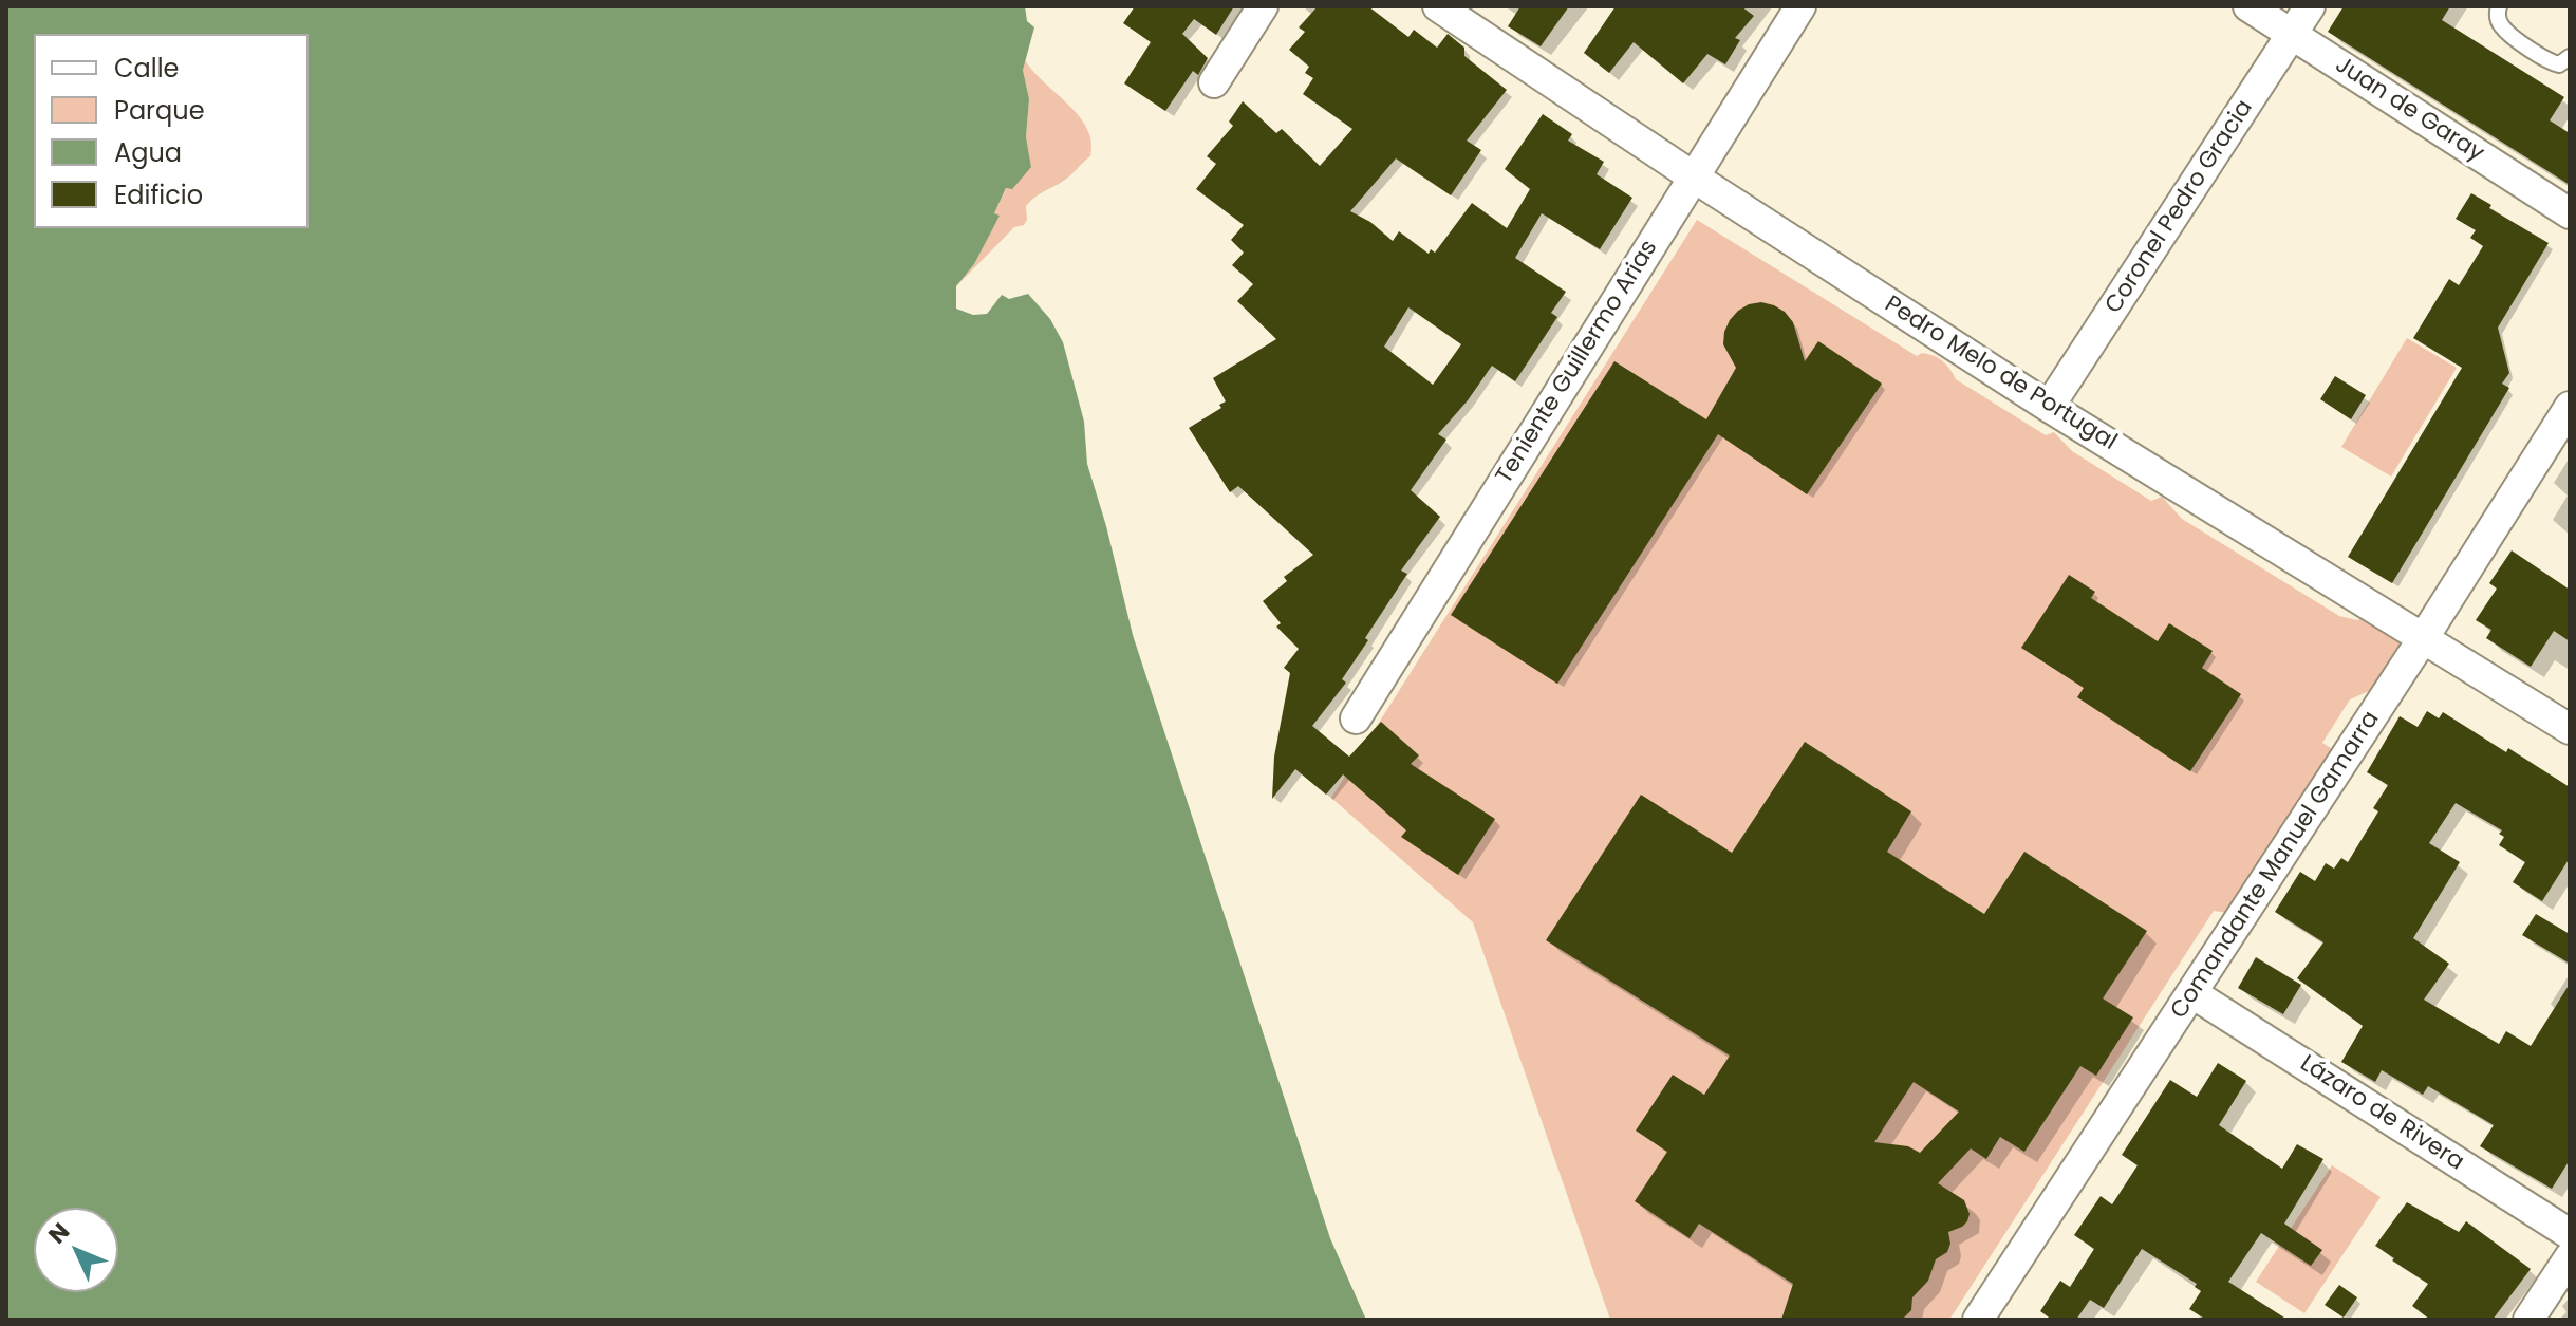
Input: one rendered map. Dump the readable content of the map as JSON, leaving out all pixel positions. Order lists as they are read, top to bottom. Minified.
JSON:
{"streets":{"street":["Juan de Garay","Coronel Pedro Gracia","Teniente Guillermo Arias","Pedro Melo de Portugal","Comandante Manuel Gamarra","Lázaro de Rivera"]},"crossings":[["Juan de Garay","Coronel Pedro Gracia"],["Coronel Pedro Gracia","Pedro Melo de Portugal"],["Teniente Guillermo Arias","Pedro Melo de Portugal"],["Pedro Melo de Portugal","Comandante Manuel Gamarra"],["Comandante Manuel Gamarra","Lázaro de Rivera"]],"legend":["Calle","Parque","Agua","Edificio"],"north":"top left"}
